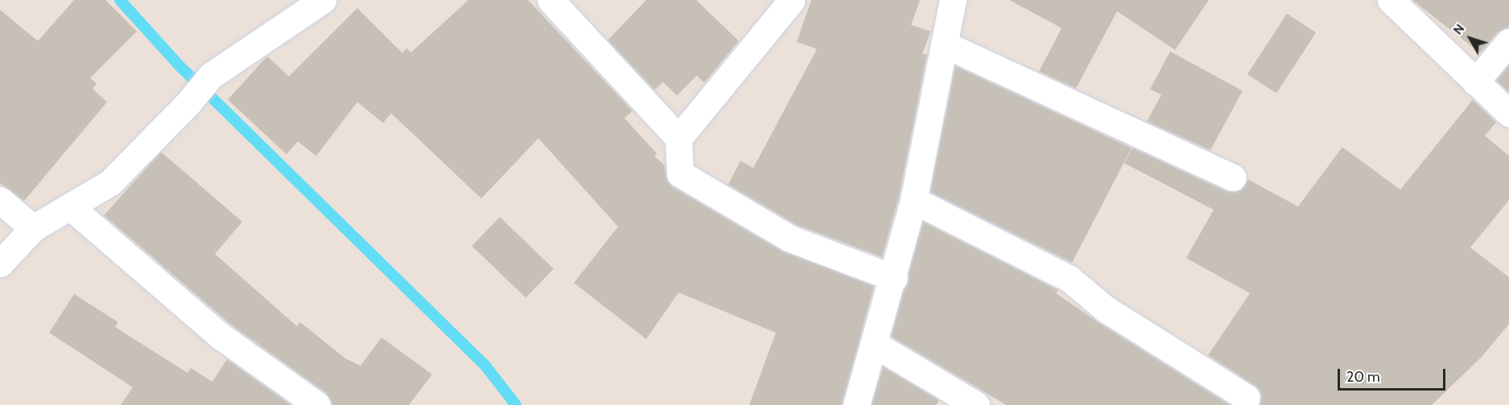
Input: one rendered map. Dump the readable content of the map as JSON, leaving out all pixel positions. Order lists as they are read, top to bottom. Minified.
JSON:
{"scale_bar":"20 m","north":"top left"}
